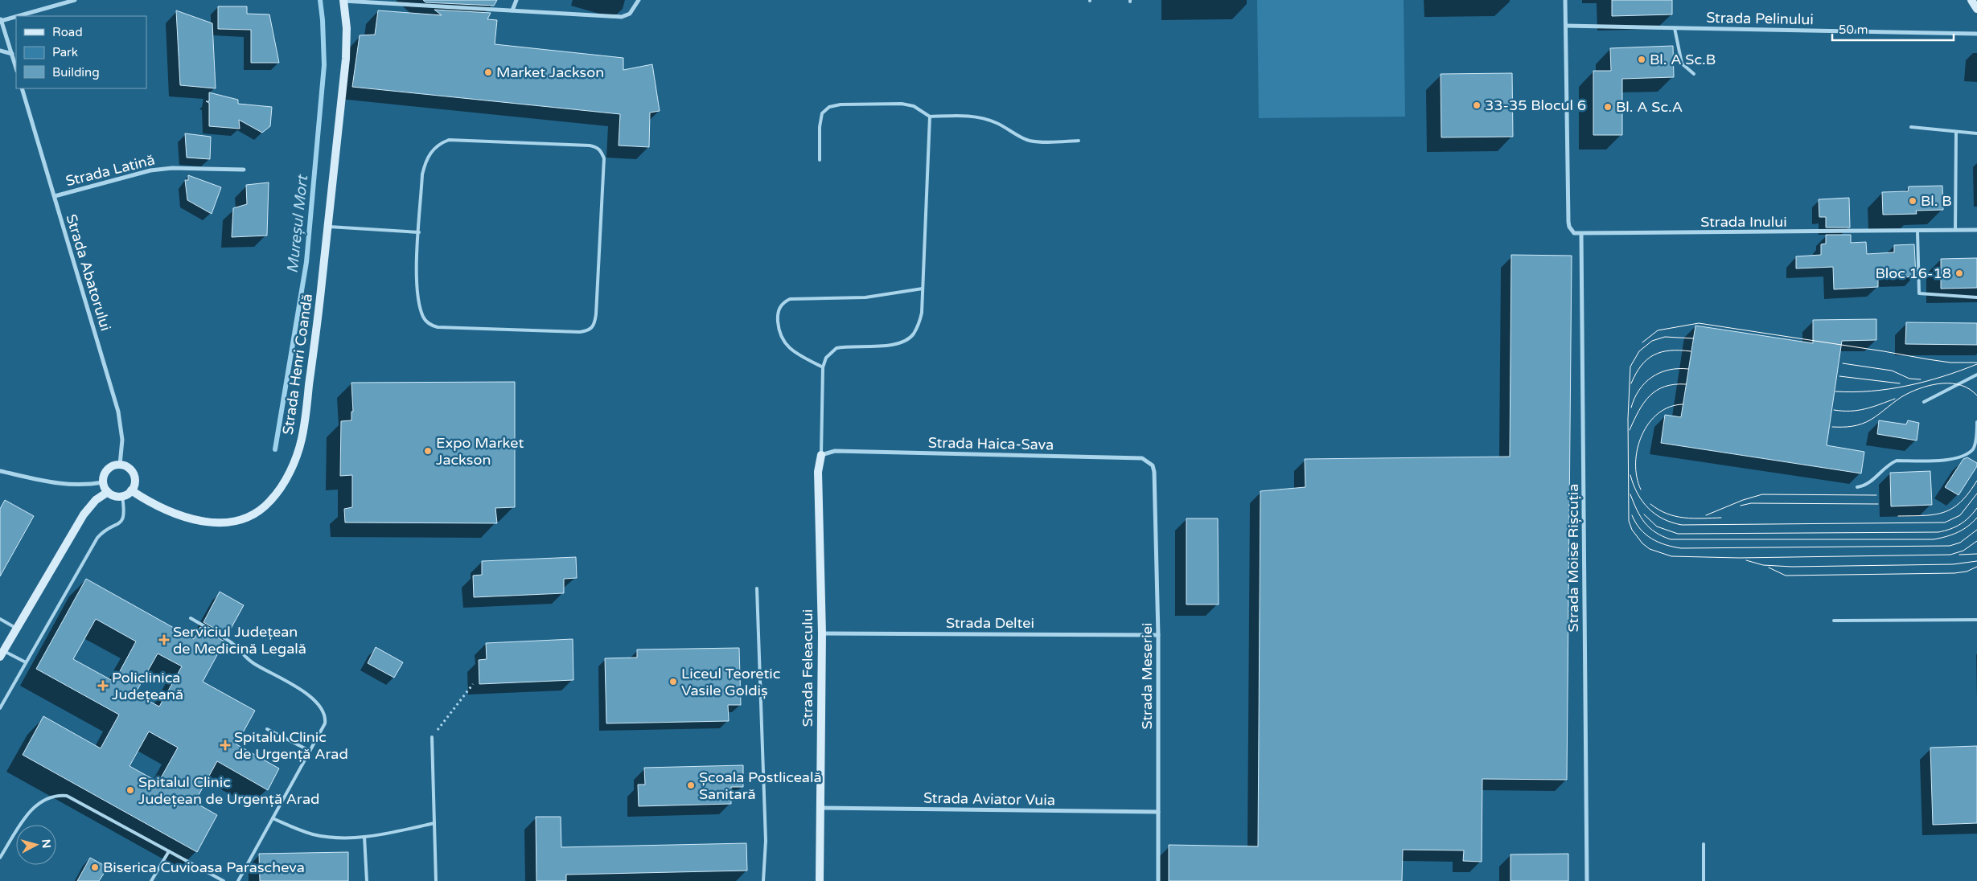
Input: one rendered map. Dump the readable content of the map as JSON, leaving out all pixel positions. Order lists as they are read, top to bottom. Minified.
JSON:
{"streets":{"street":["Strada Pelinului","Strada Latină","Strada Inului","Strada Abatorului","Strada Henri Coandă","Strada Haica-Sava","Strada Moise Rișcuția","Strada Deltei","Strada Feleacului","Strada Meseriei","Strada Aviator Vuia"]},"crossings":[["Strada Pelinului","Strada Inului"],["Strada Latină","Strada Abatorului"],["Strada Inului","Strada Moise Rișcuția"],["Strada Abatorului","Strada Henri Coandă"],["Strada Haica-Sava","Strada Feleacului"],["Strada Haica-Sava","Strada Meseriei"],["Strada Deltei","Strada Feleacului"],["Strada Deltei","Strada Meseriei"],["Strada Feleacului","Strada Aviator Vuia"],["Strada Meseriei","Strada Aviator Vuia"]],"water":["Mureșul Mort"],"places":{"other":["Bl. A Sc.B","Market Jackson","33-35 Blocul 6","Bl. A Sc.A","Bl. B","Bloc 16-18","Expo Market Jackson","Liceul Teoretic Vasile Goldiș","Școala Postliceală Sanitară","Spitalul Clinic Județean de Urgență Arad","Biserica Cuvioasa Parascheva"],"health":["Serviciul Județean de Medicină Legală","Policlinica Județeană","Spitalul Clinic de Urgență Arad"]},"legend":["Road","Park","Building"],"scale_bar":"50 m","north":"right"}
